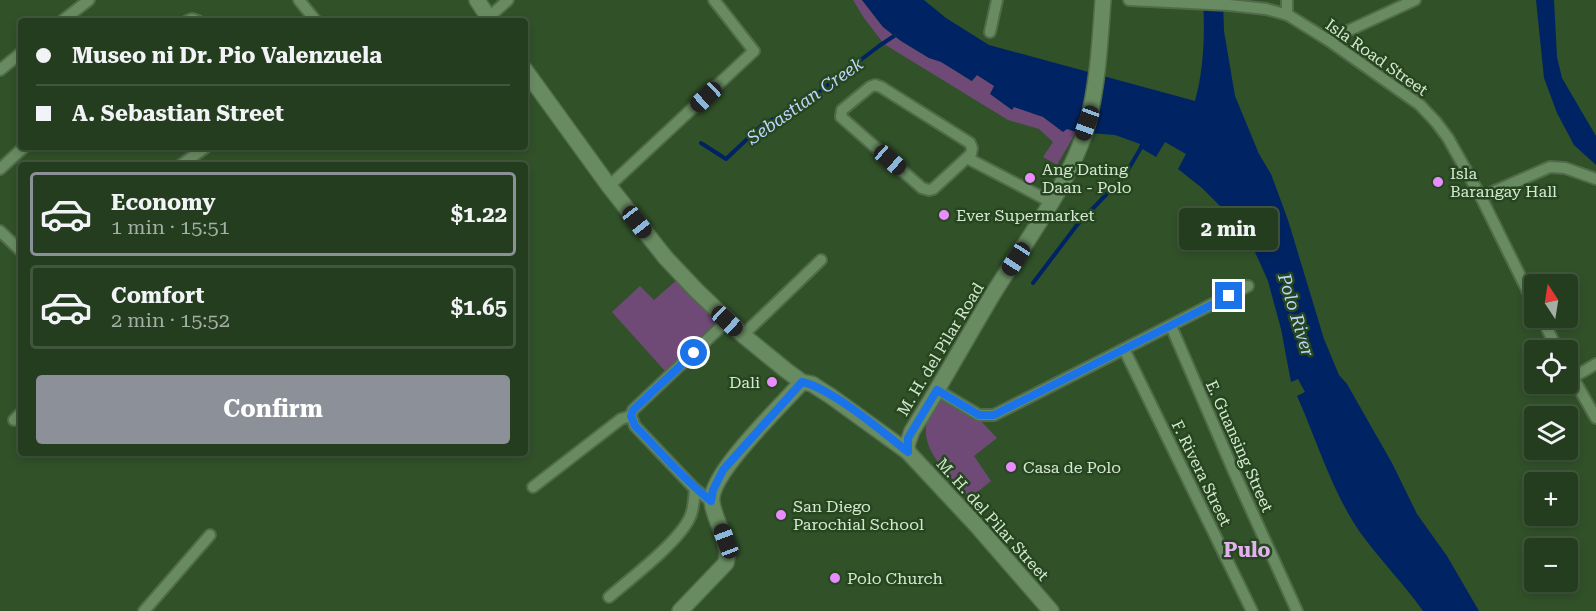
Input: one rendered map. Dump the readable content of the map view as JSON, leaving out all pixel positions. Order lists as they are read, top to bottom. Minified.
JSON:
{"streets":{"main road":["M. H. del Pilar Road","M. H. del Pilar Street"],"street":["Isla Road Street","E. Guansing Street","F. Rivera Street"]},"crossings":[["M. H. del Pilar Road","M. H. del Pilar Street"]],"districts":["Pulo"],"water":["Sebastian Creek","Polo River"],"places":["Ang Dating Daan - Polo","Isla Barangay Hall","Ever Supermarket","Dali","Casa de Polo","San Diego Parochial School","Polo Church"],"north":"top","page":{"banner":["Museo ni Dr. Pio Valenzuela","A. Sebastian Street"],"list":[{"name":"Economy","note":"1 min · 15:51","value":"$1.22"},{"name":"Comfort","note":"2 min · 15:52","value":"$1.65"}],"bubble":"2 min","map_buttons":["+","−"],"buttons":"Confirm"}}
